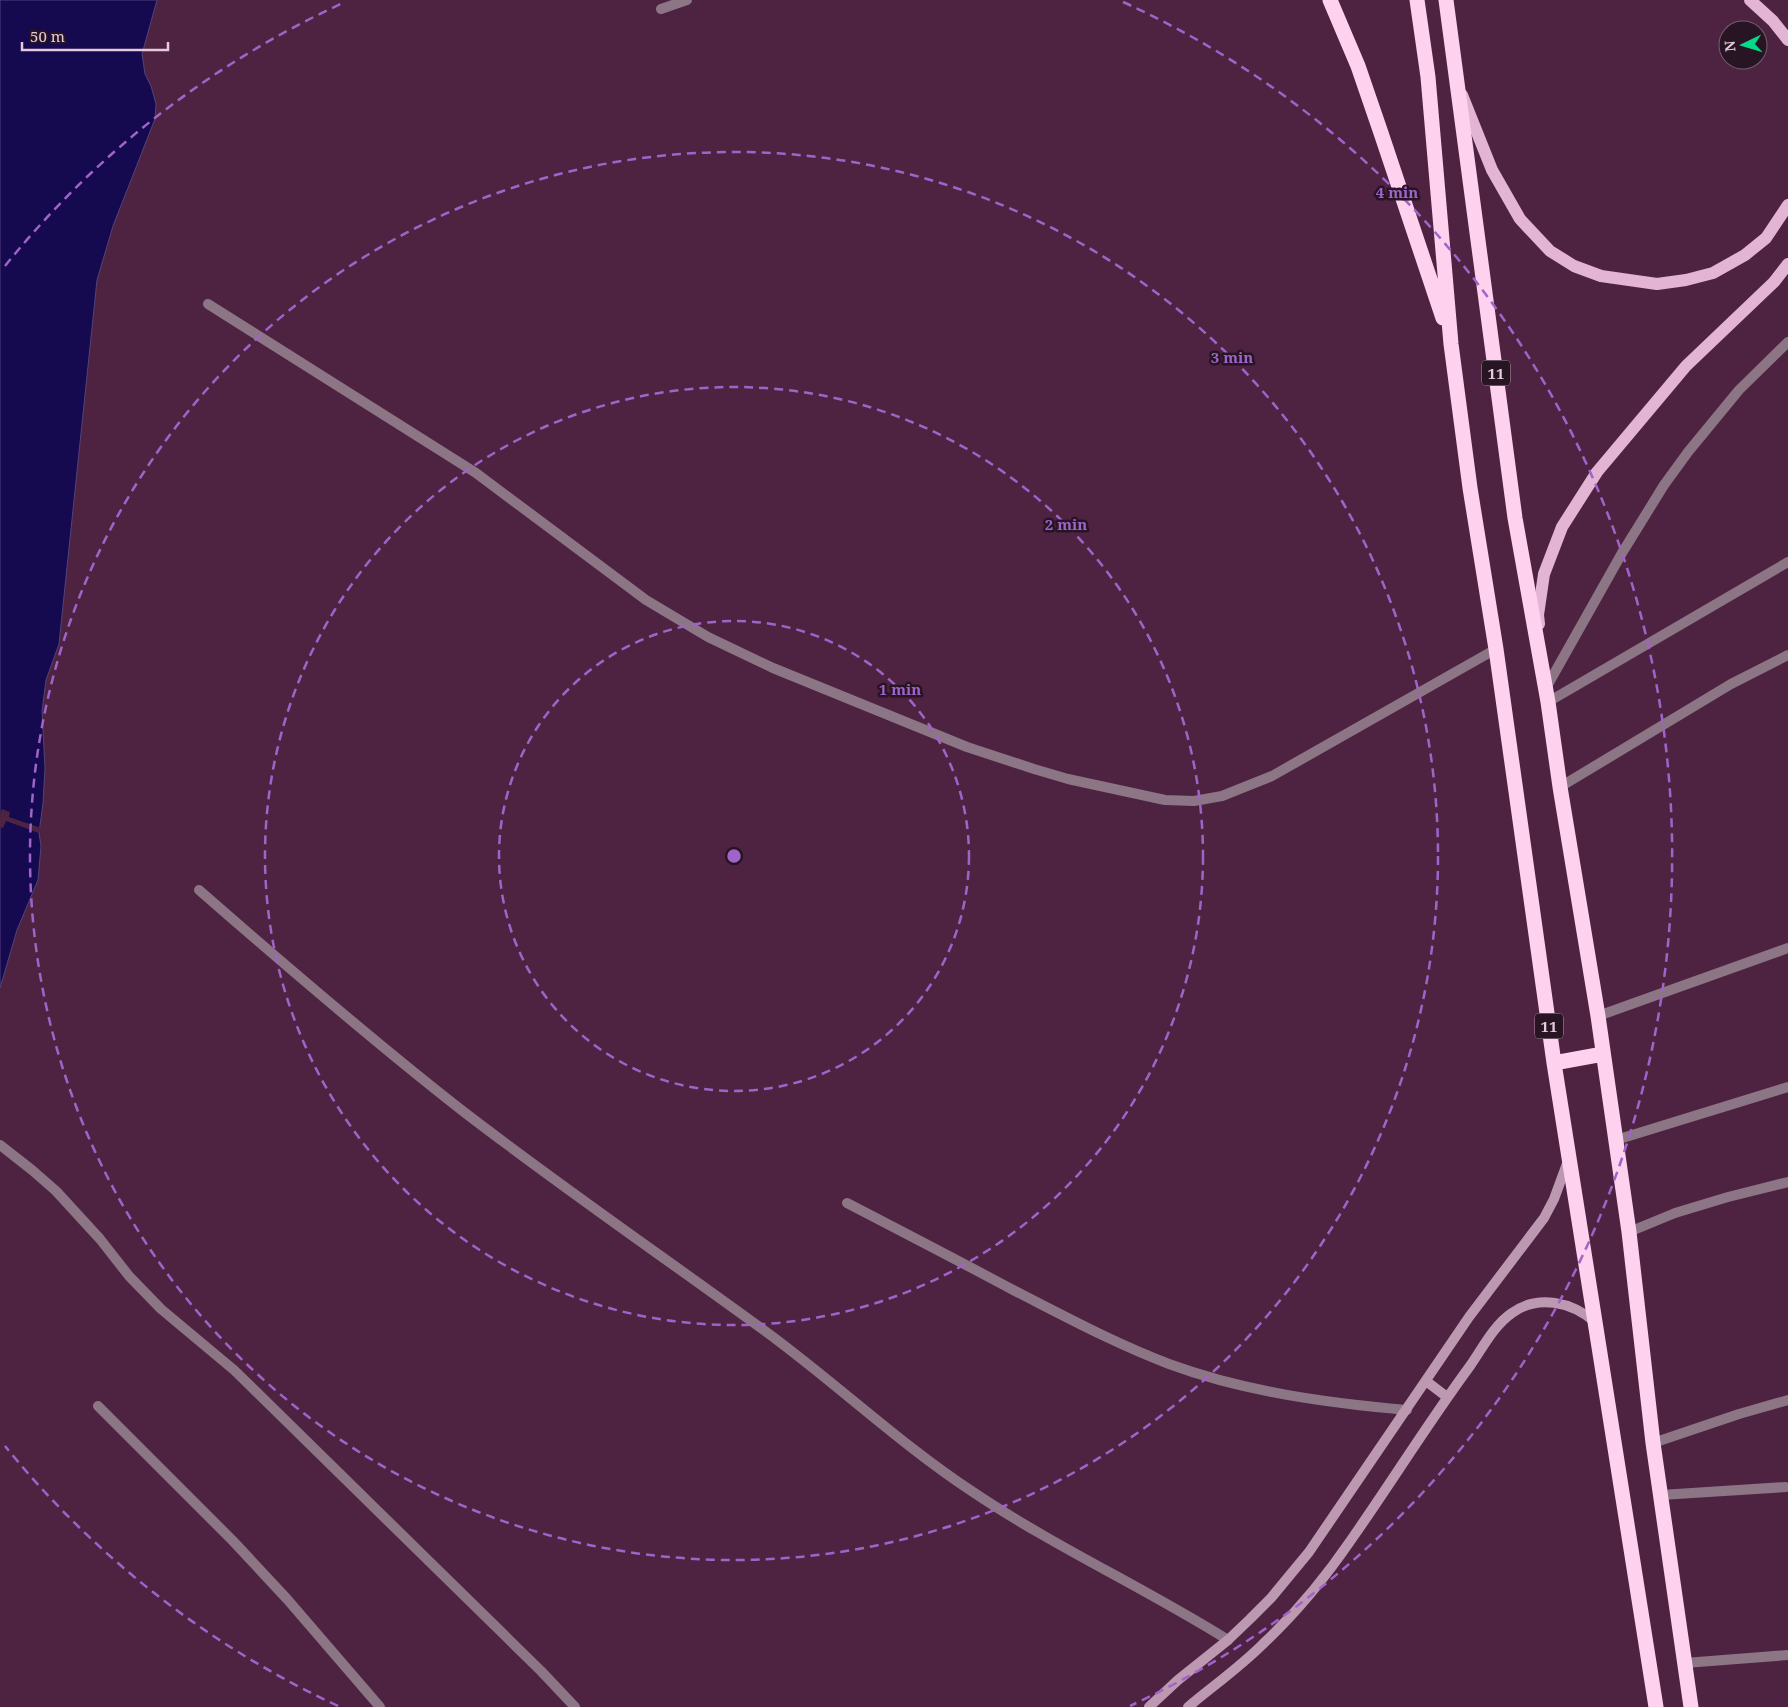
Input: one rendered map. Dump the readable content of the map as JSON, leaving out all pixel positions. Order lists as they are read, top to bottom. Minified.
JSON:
{"streets":{"highway":["11"]},"scale_bar":"50 m","north":"left","rings":["4 min","3 min","2 min","1 min"]}
